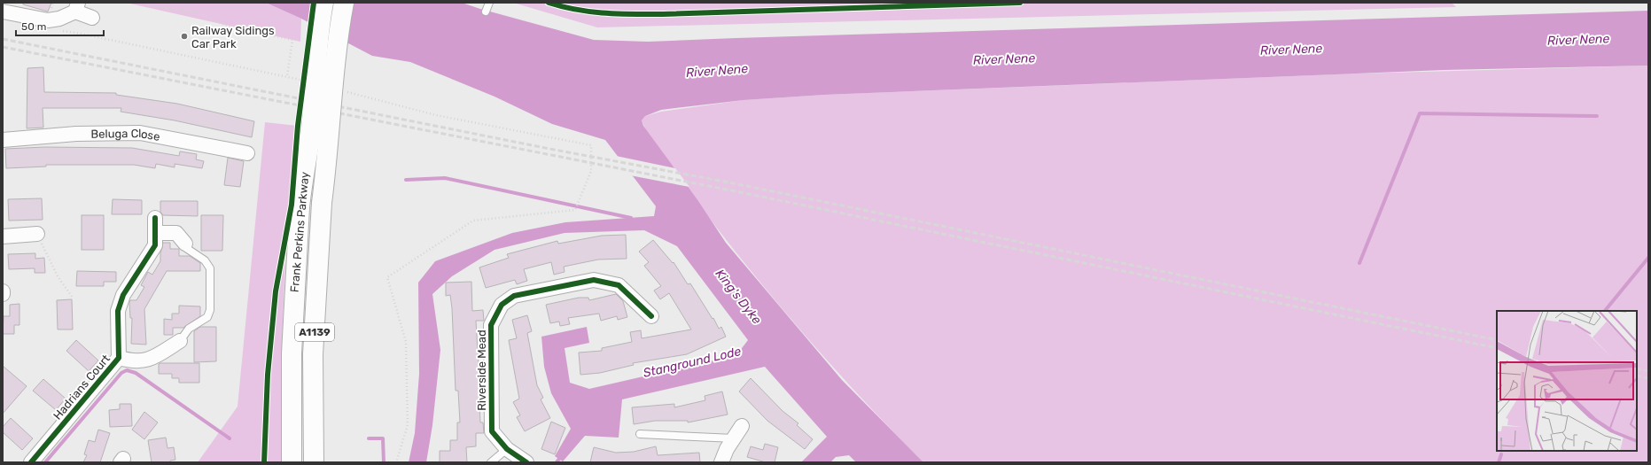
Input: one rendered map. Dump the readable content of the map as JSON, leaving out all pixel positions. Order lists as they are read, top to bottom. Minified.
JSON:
{"streets":{"highway":["Frank Perkins Parkway","A1139"],"street":["Beluga Close","Riverside Mead","Hadrians Court"]},"water":["River Nene","King's Dyke","Stanground Lode"],"places":["Railway Sidings Car Park"],"scale_bar":"50 m"}
